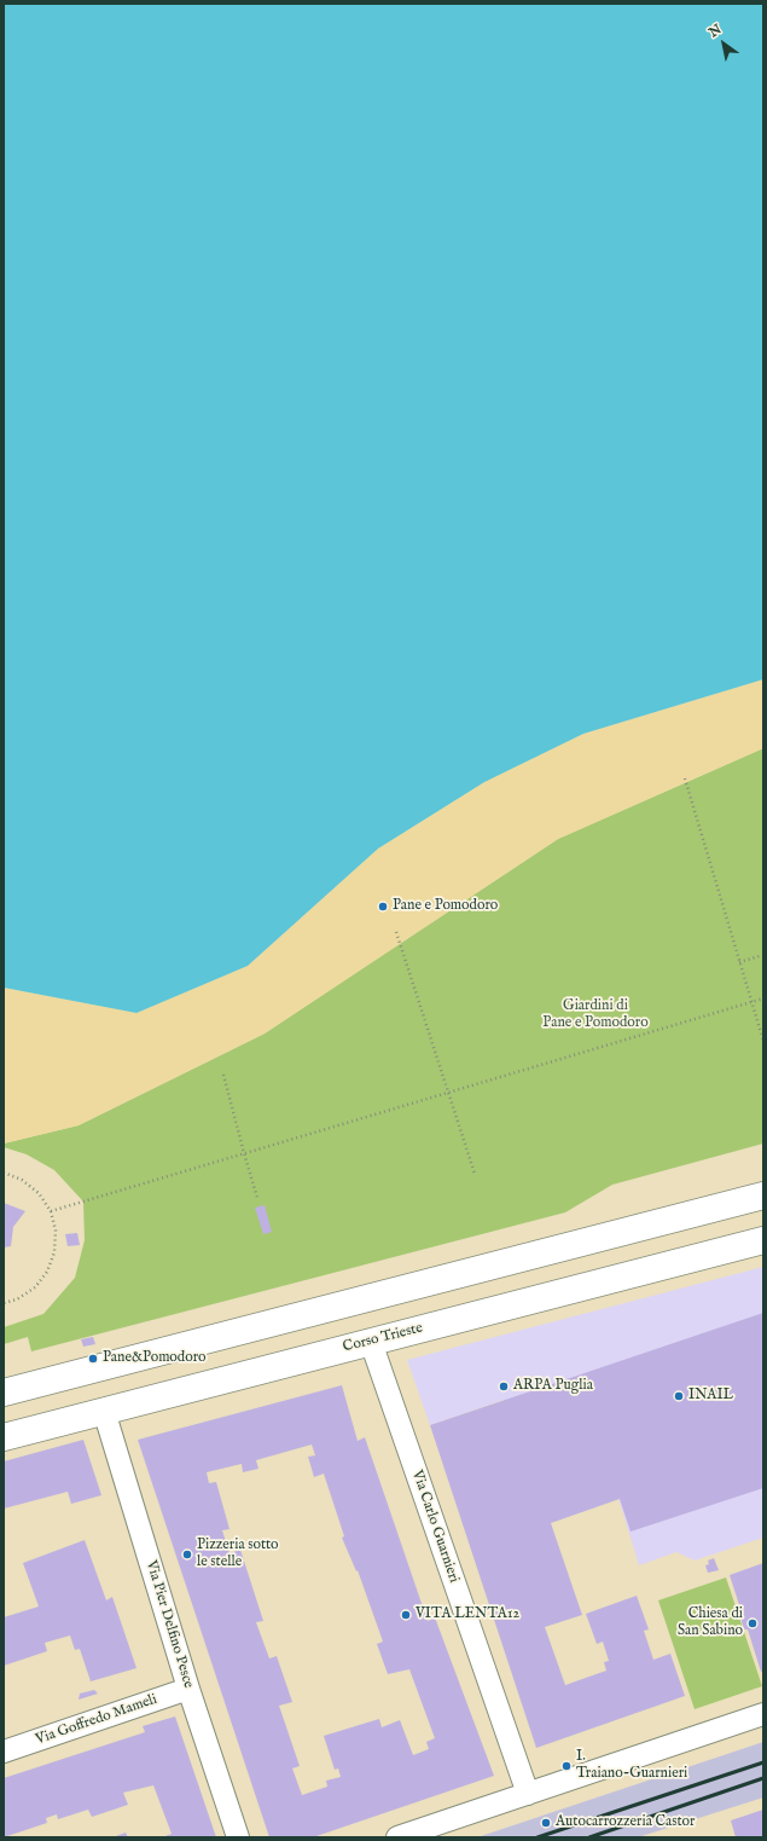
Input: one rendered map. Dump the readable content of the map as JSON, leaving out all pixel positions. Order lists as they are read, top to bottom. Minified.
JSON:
{"streets":{"main road":["Corso Trieste"],"street":["Via Carlo Guarnieri","Via Pier Delfino Pesce","Via Goffredo Mameli"]},"crossings":[["Corso Trieste","Via Carlo Guarnieri"],["Corso Trieste","Via Pier Delfino Pesce"],["Via Pier Delfino Pesce","Via Goffredo Mameli"]],"parks":["Giardini di Pane e Pomodoro"],"places":["Pane e Pomodoro","Pane&Pomodoro","ARPA Puglia","INAIL","Pizzeria sotto le stelle","VITA LENTA12","Chiesa di San Sabino","I. Traiano-Guarnieri","Autocarrozzeria Castor"],"north":"top left"}
